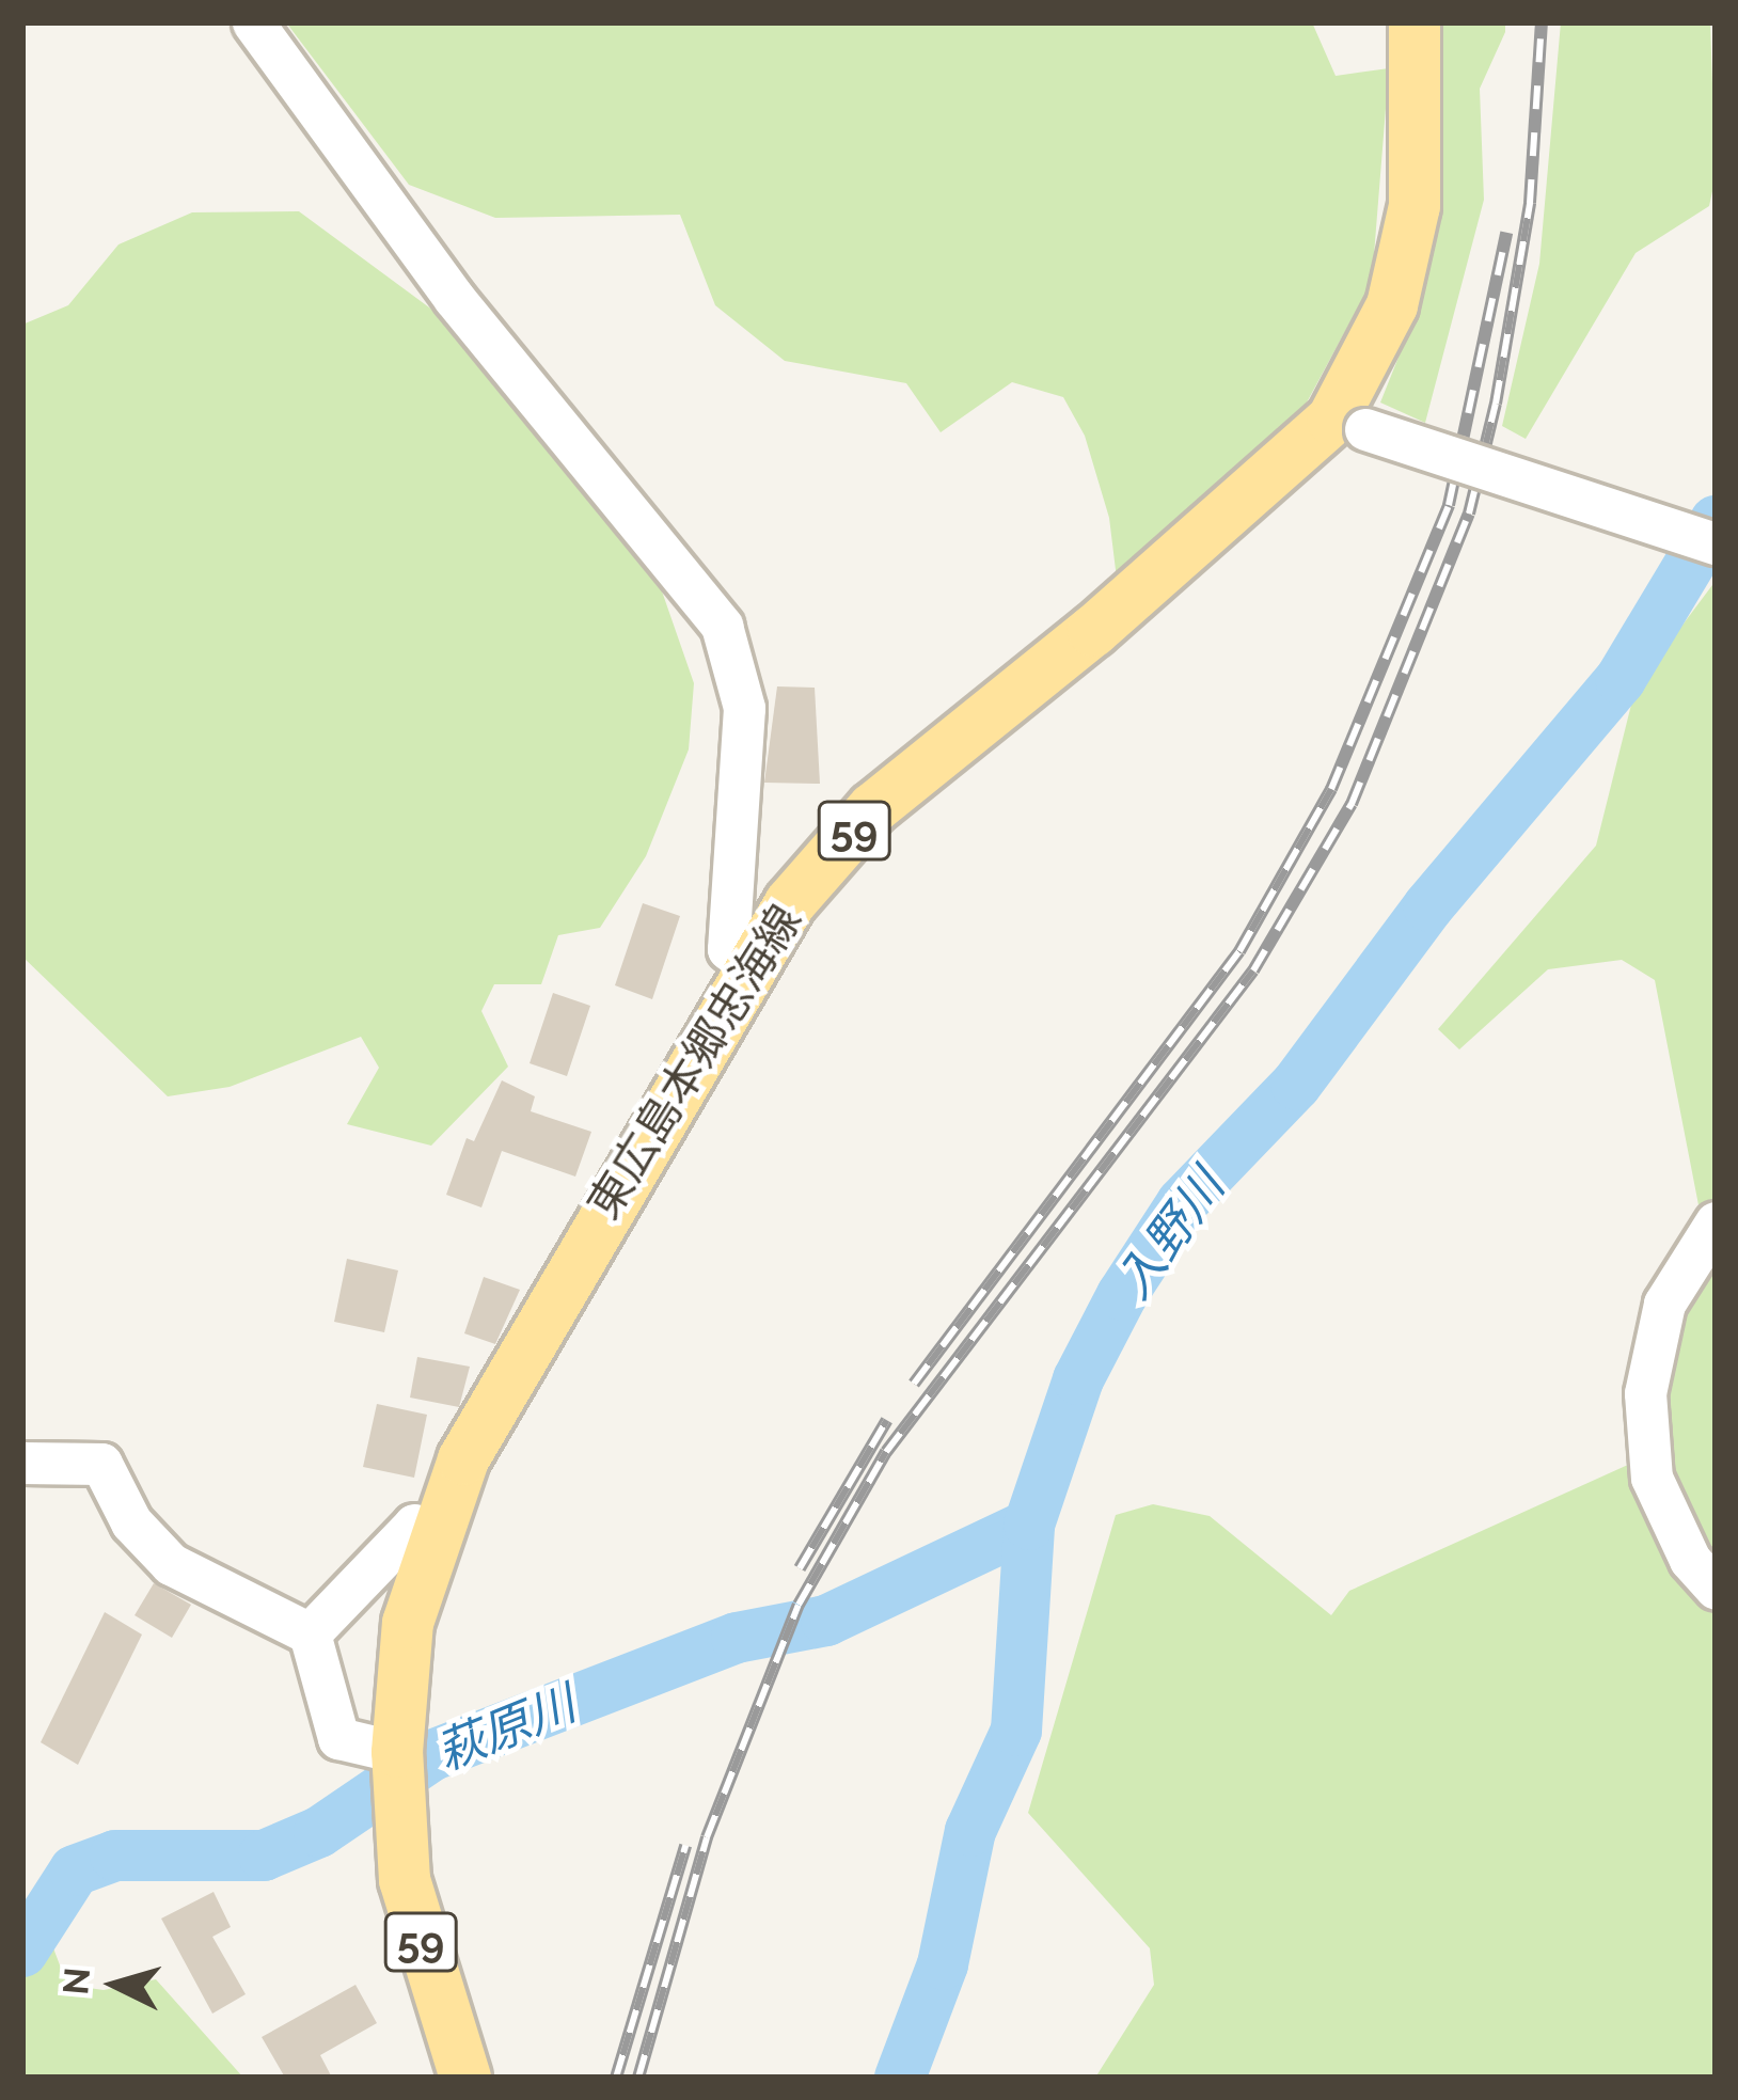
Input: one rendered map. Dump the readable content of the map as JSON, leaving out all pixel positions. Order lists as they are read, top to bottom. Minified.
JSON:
{"streets":{"main road":["59","東広島本郷忠海線"]},"water":["入野川","萩原川"],"north":"left"}
